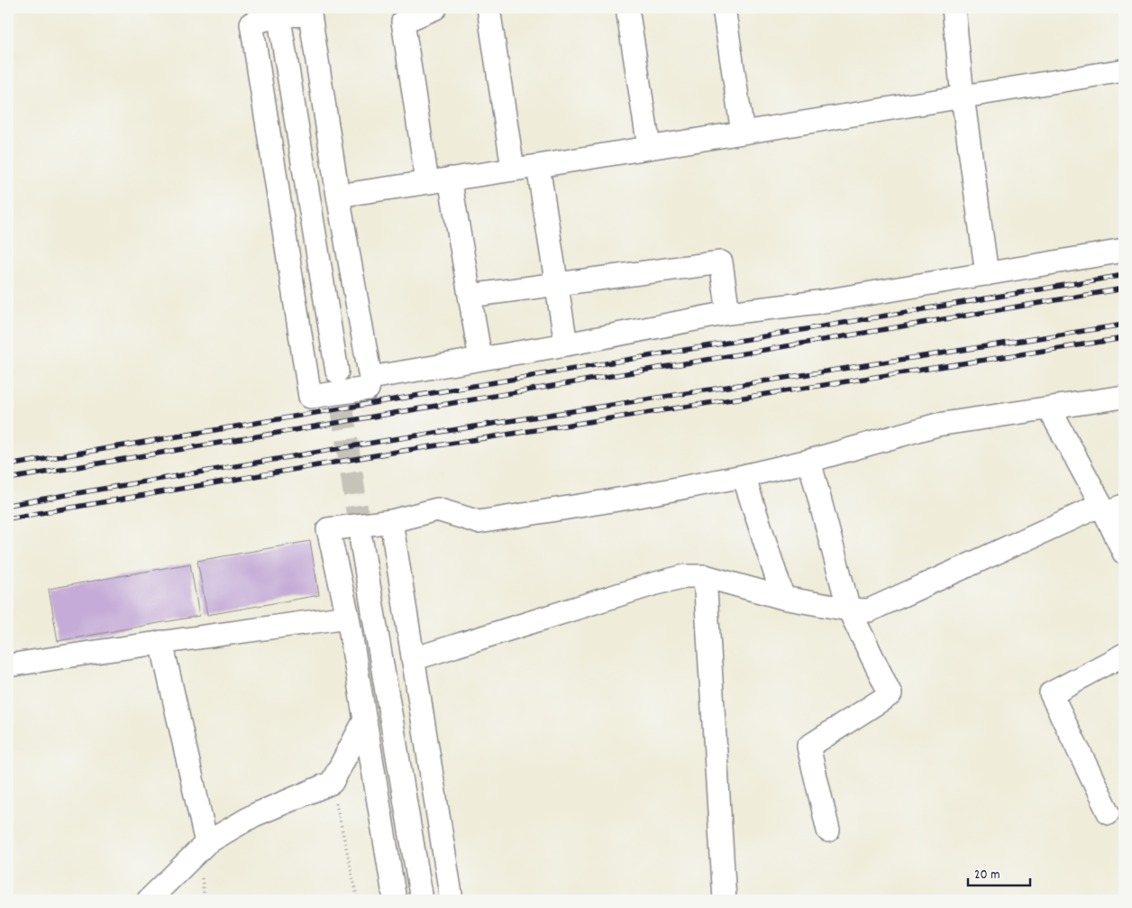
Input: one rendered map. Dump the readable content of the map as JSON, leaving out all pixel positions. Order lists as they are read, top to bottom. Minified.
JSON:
{"scale_bar":"20 m"}
